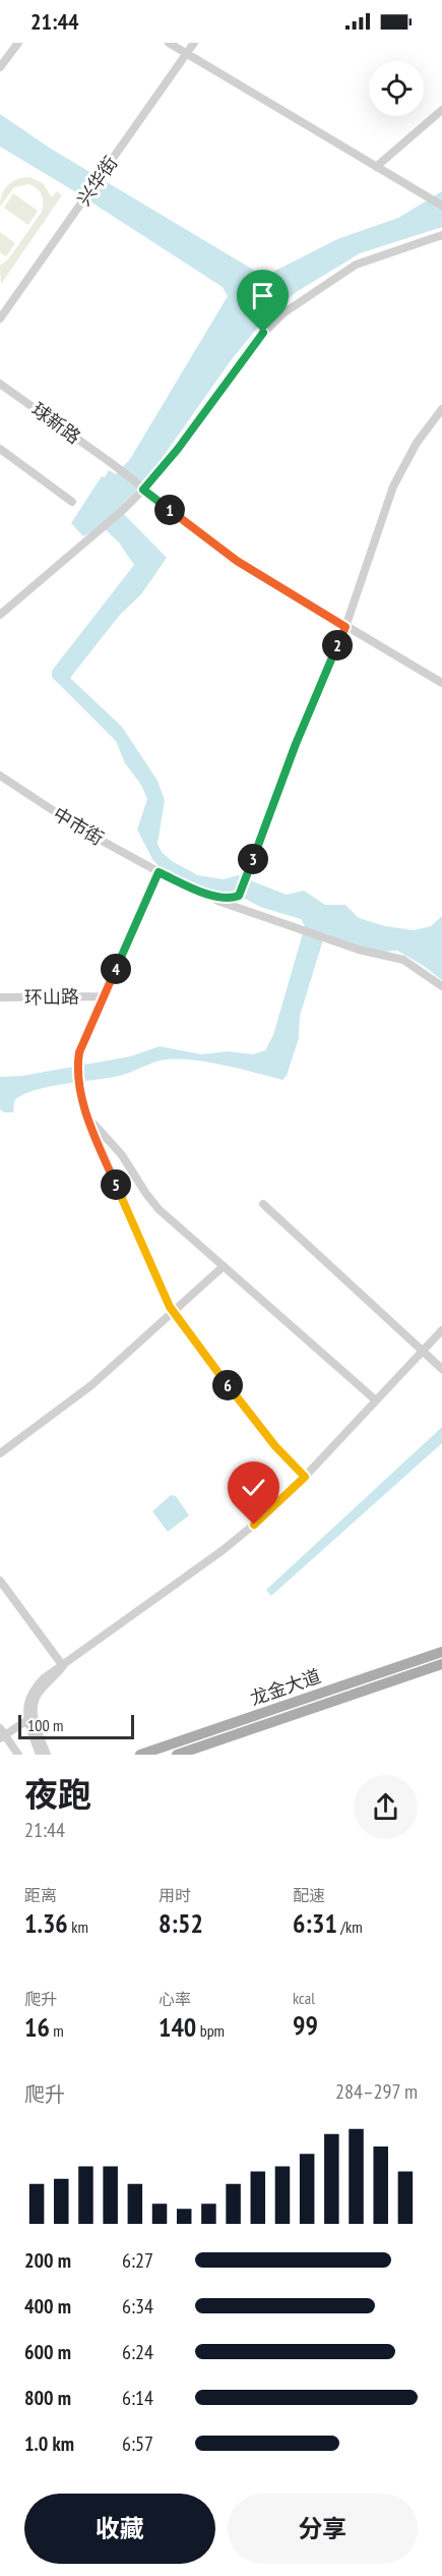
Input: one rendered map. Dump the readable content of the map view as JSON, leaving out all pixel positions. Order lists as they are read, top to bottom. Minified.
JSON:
{"streets":{"main road":["龙金大道"],"street":["兴华街","球新路","中市街","环山路"]},"scale_bar":"100 m","page":{"status":"21:44","pins":["1","2","3","4","5","6"],"scale":"100 m","heading":["夜跑","21:44"],"stats":[["距离","1.36 km"],["用时","8:52"],["配速","6:31 /km"],["爬升","16 m"],["心率","140 bpm"],["kcal","99"]],"chart":["爬升","284–297 m"],"list":[{"name":"200 m","note":"6:27"},{"name":"400 m","note":"6:34"},{"name":"600 m","note":"6:24"},{"name":"800 m","note":"6:14"},{"name":"1.0 km","note":"6:57"}],"buttons":["收藏","分享"]}}
